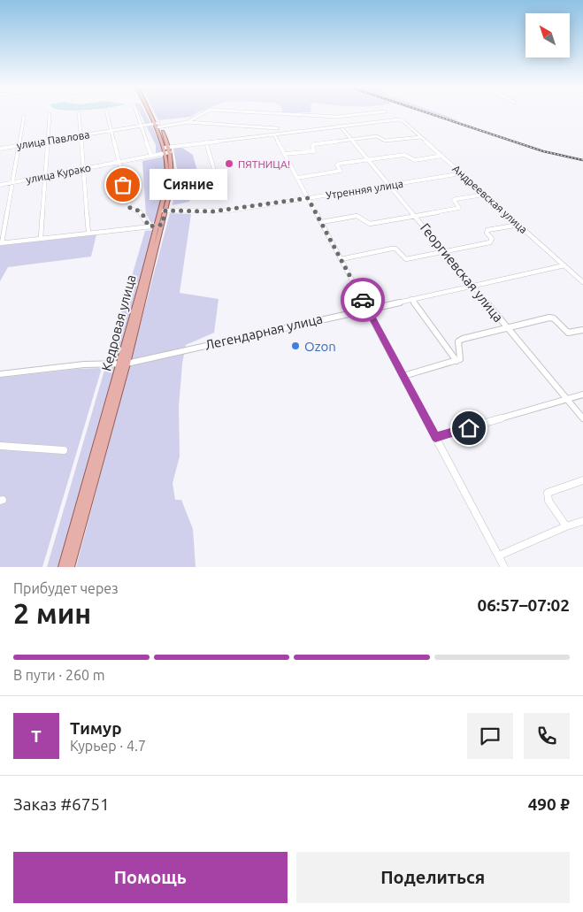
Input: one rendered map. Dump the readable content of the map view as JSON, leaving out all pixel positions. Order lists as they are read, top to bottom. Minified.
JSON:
{"streets":{"main road":["Кедровая улица"],"street":["улица Павлова","улица Курако","Утренняя улица","Андреевская улица","Георгиевская улица","Легендарная улица"]},"crossings":[["улица Павлова","Кедровая улица"],["улица Курако","Андреевская улица"],["улица Курако","Георгиевская улица"],["улица Курако","Кедровая улица"],["Утренняя улица","Андреевская улица"],["Утренняя улица","Георгиевская улица"],["Утренняя улица","Кедровая улица"],["Андреевская улица","Легендарная улица"],["Георгиевская улица","Легендарная улица"],["Кедровая улица","Легендарная улица"]],"places":["ПЯТНИЦА!","Сияние","Ozon"],"north":"top left","page":{"bubble":"Сияние","heading":["2 мин","Прибудет через","06:57–07:02"],"panel":["Тимур","Курьер · 4.7","Заказ #6751","490 ₽"],"bar":"В пути · 260 m","round":"Т","buttons":["Помощь","Поделиться"]}}
